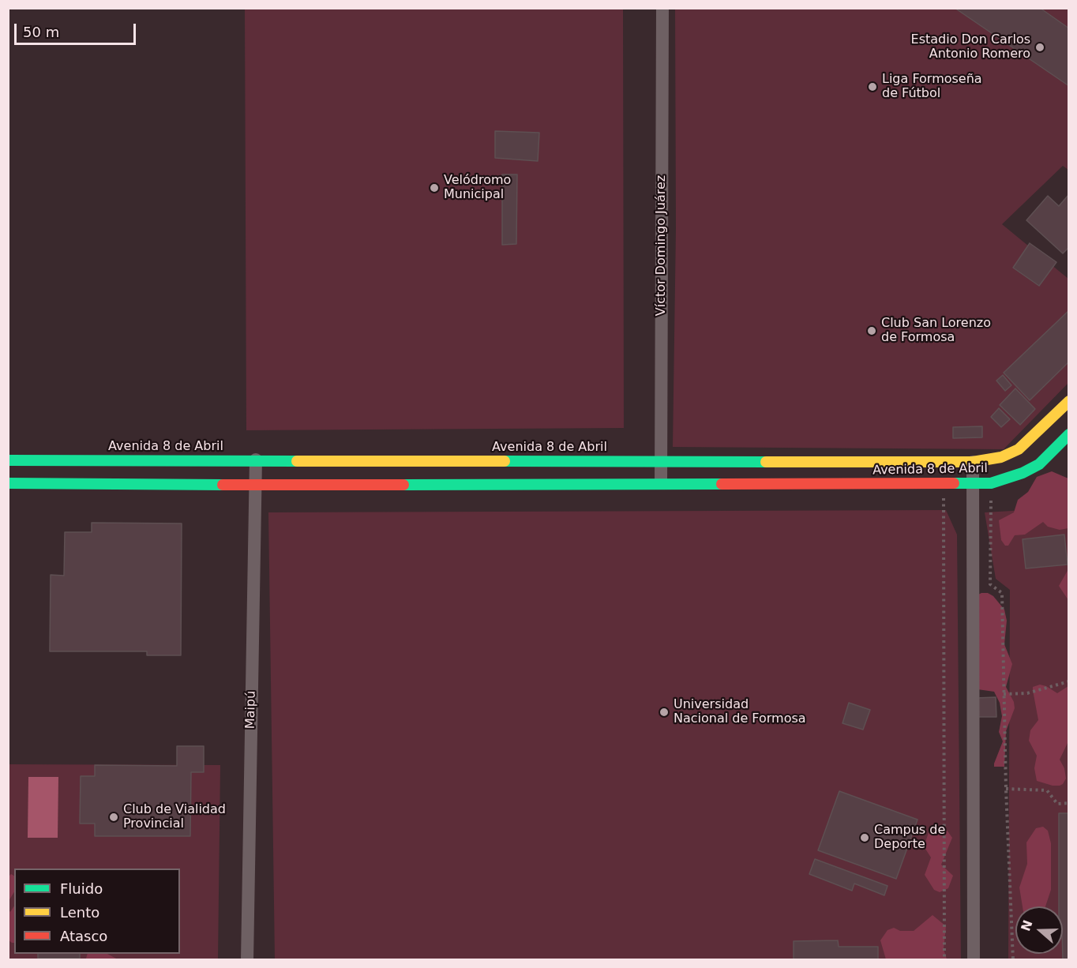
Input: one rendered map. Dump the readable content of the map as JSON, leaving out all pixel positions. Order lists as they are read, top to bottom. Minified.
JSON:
{"streets":{"main road":["Avenida 8 de Abril"],"street":["Víctor Domingo Juárez","Maipú"]},"crossings":[["Víctor Domingo Juárez","Avenida 8 de Abril"],["Avenida 8 de Abril","Maipú"]],"places":["Estadio Don Carlos Antonio Romero","Liga Formoseña de Fútbol","Velódromo Municipal","Club San Lorenzo de Formosa","Universidad Nacional de Formosa","Club de Vialidad Provincial","Campus de Deporte"],"legend":["Fluido","Lento","Atasco"],"scale_bar":"50 m","north":"left"}
